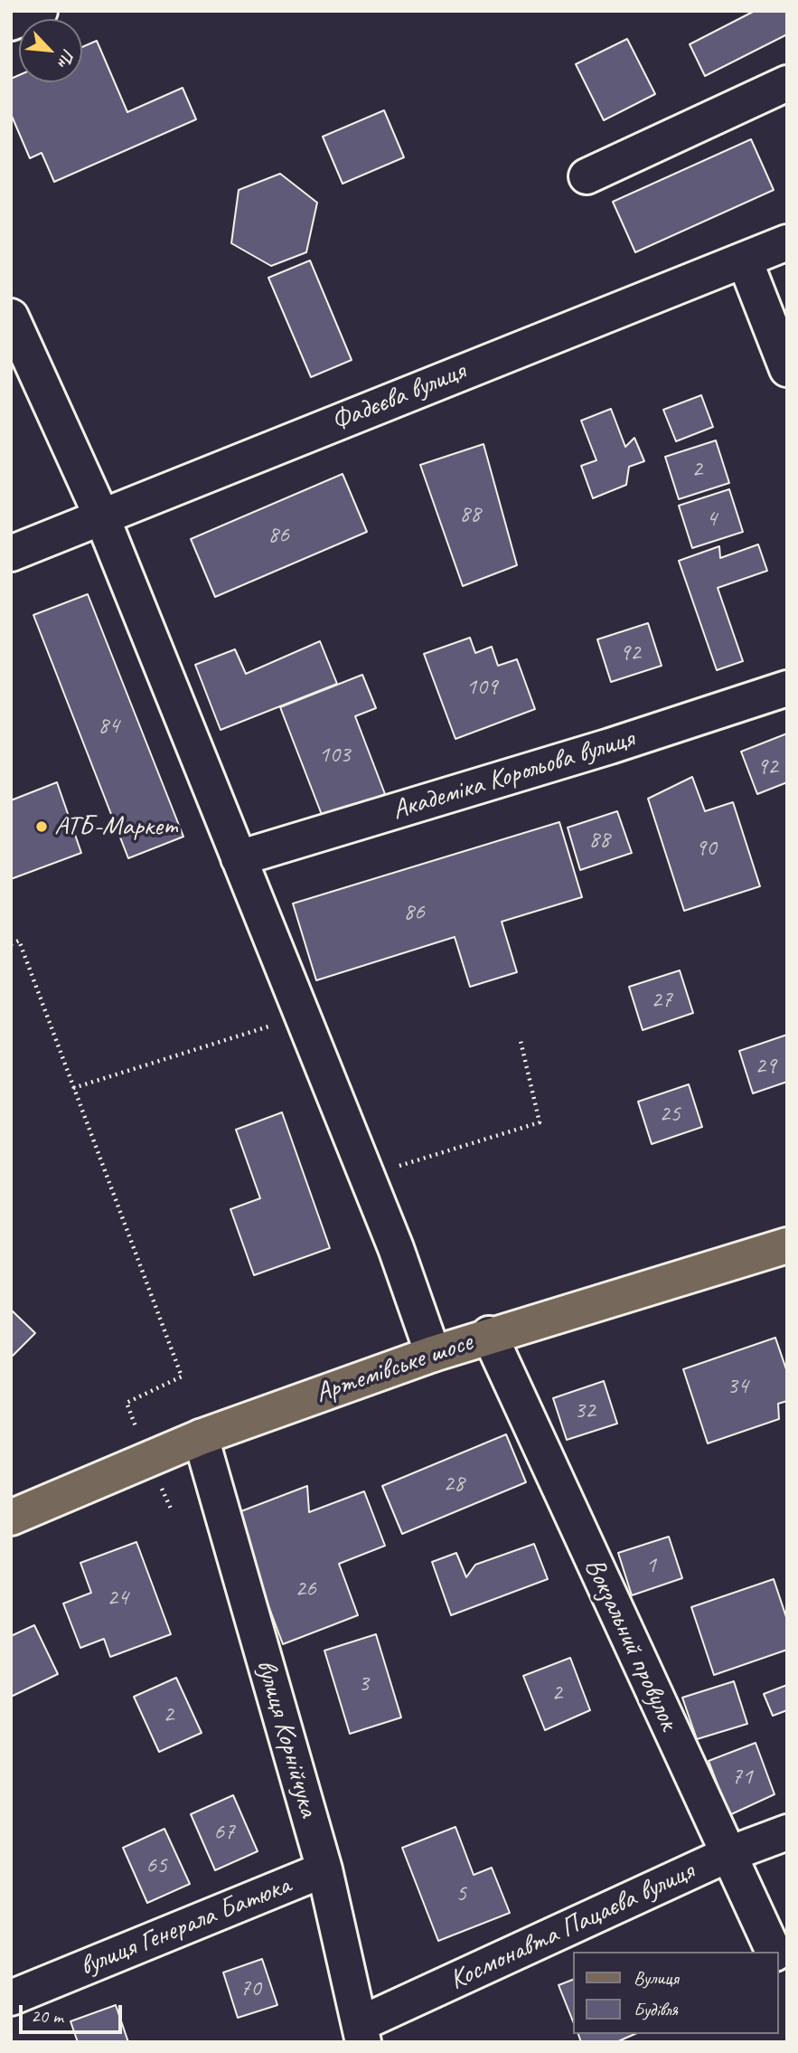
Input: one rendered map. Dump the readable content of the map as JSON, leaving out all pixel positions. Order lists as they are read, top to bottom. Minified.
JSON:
{"streets":{"main road":["Артемівське шосе"],"street":["Фадєєва вулиця","Академіка Корольова вулиця","Вокзальний провулок","вулиця Корнійчука","вулиця Генерала Батюка","Космонавта Пацаєва вулиця"]},"crossings":[["Артемівське шосе","Вокзальний провулок"],["Артемівське шосе","вулиця Корнійчука"],["Вокзальний провулок","Космонавта Пацаєва вулиця"],["вулиця Корнійчука","вулиця Генерала Батюка"],["вулиця Корнійчука","Космонавта Пацаєва вулиця"]],"places":["АТБ-Маркет"],"house_numbers":["2","88","4","86","92","109","84","103","92","88","90","86","27","29","25","34","32","28","1","26","24","3","2","2","71","67","65","5","70"],"legend":["Вулиця","Будівля"],"scale_bar":"20 m","north":"bottom right"}
